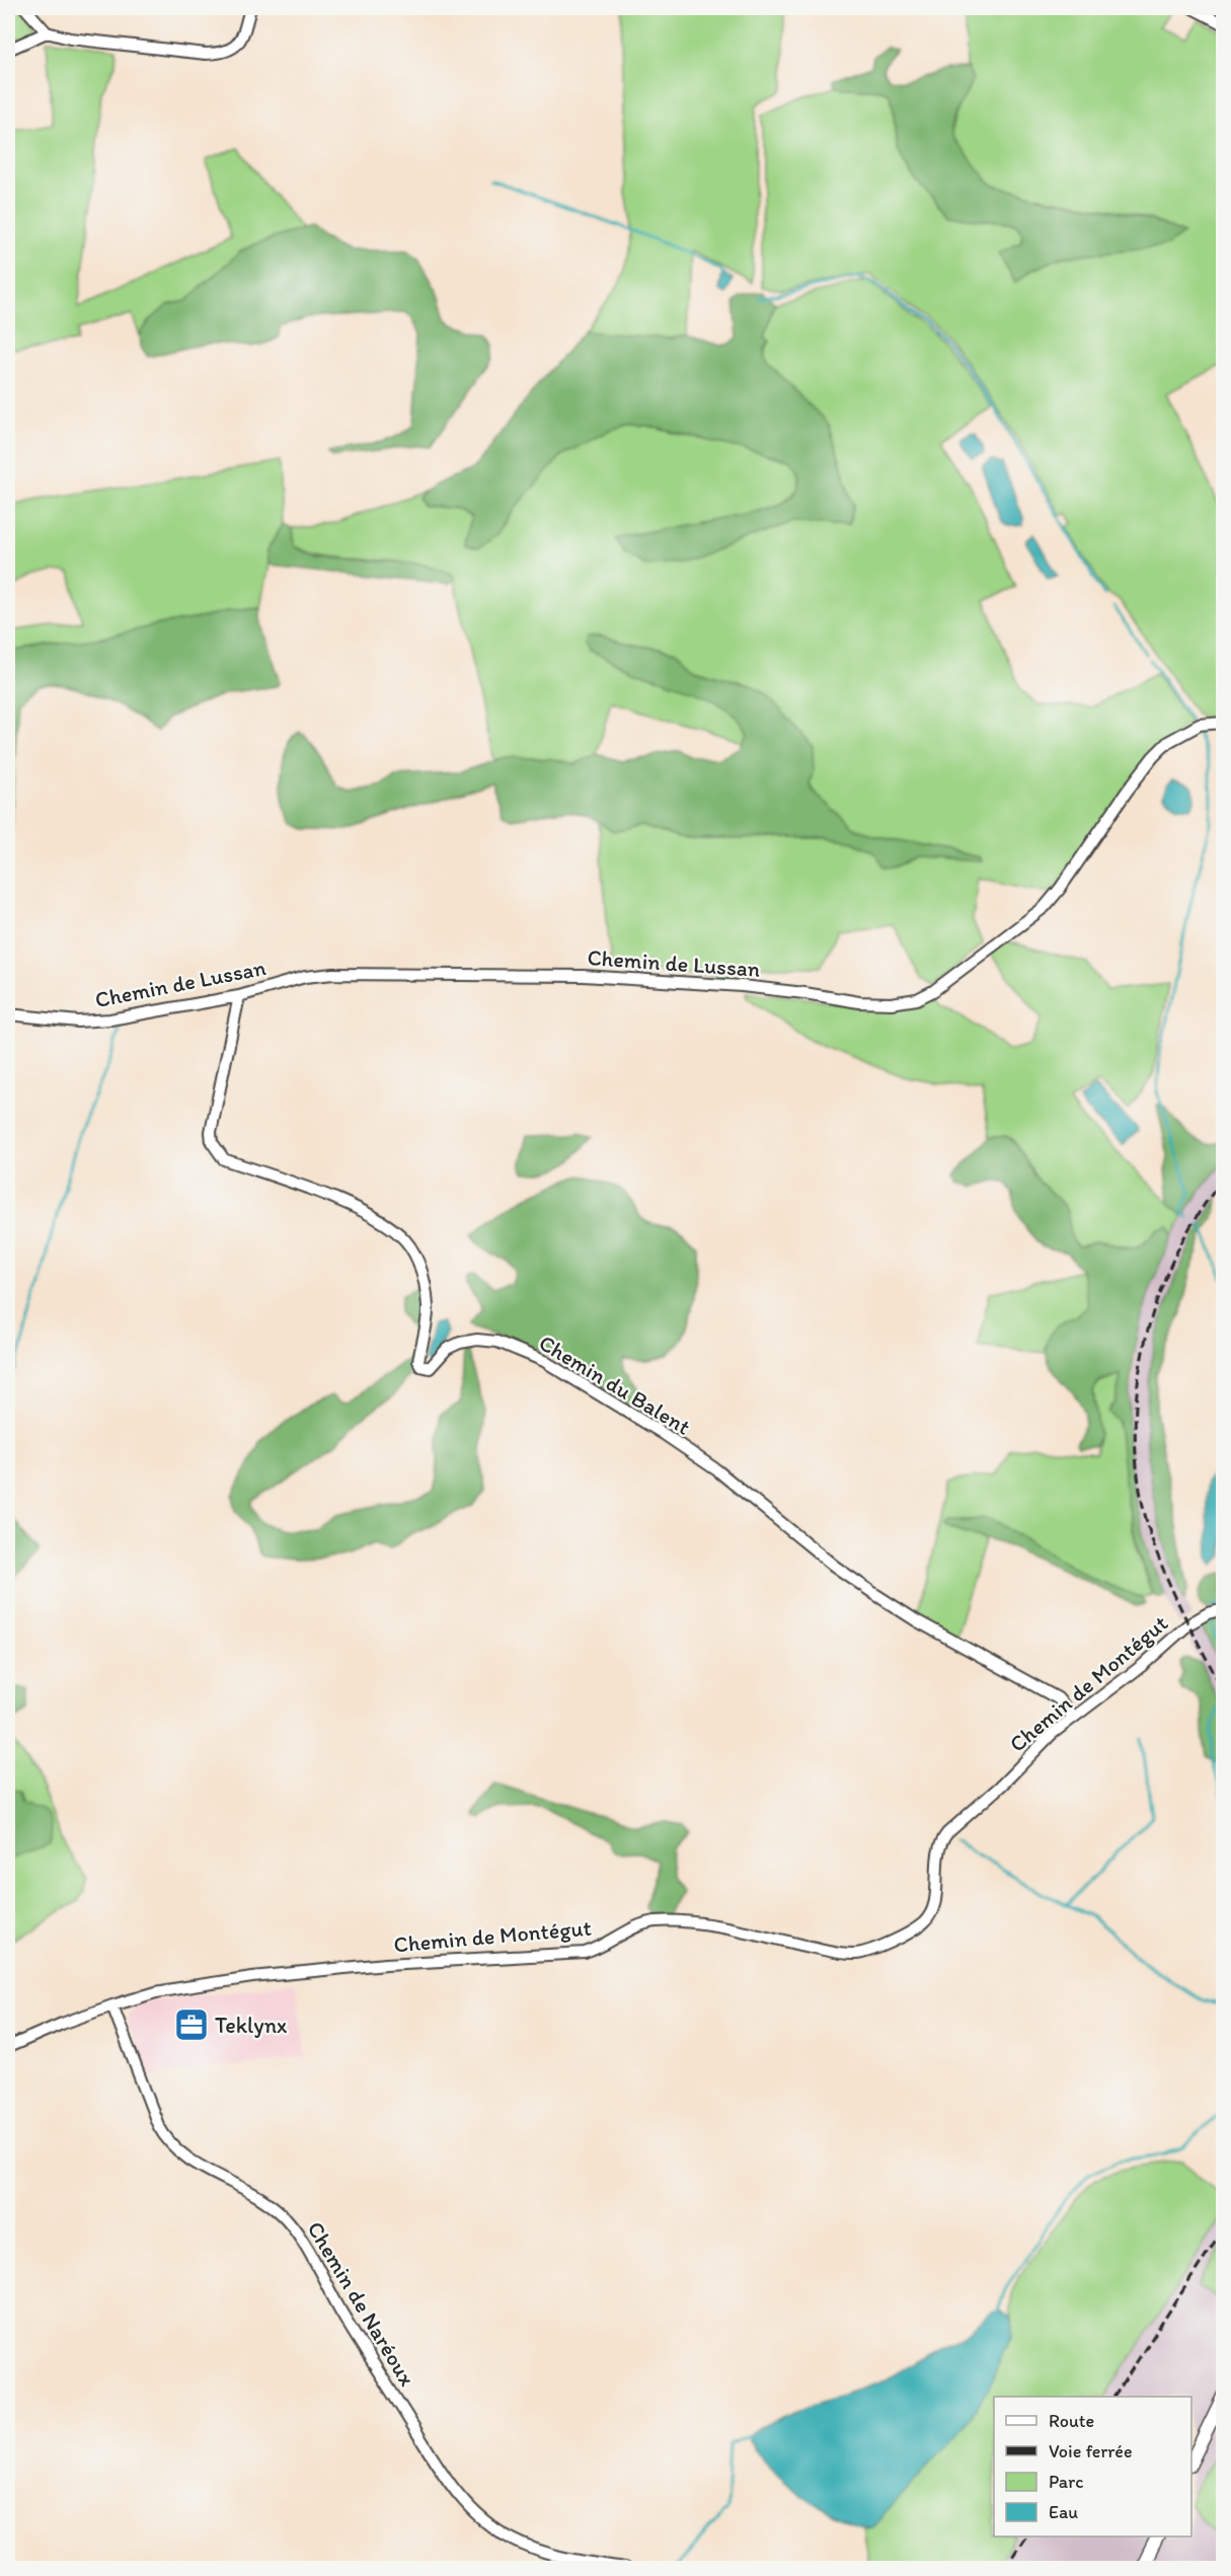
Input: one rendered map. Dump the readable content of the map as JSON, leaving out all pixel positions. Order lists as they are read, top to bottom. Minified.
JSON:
{"streets":{"street":["Chemin de Lussan","Chemin du Balent","Chemin de Montégut","Chemin de Naréoux"]},"crossings":[["Chemin de Lussan","Chemin du Balent"],["Chemin du Balent","Chemin de Montégut"],["Chemin de Montégut","Chemin de Naréoux"]],"places":{"office":["Teklynx"]},"legend":["Route","Voie ferrée","Parc","Eau"]}
